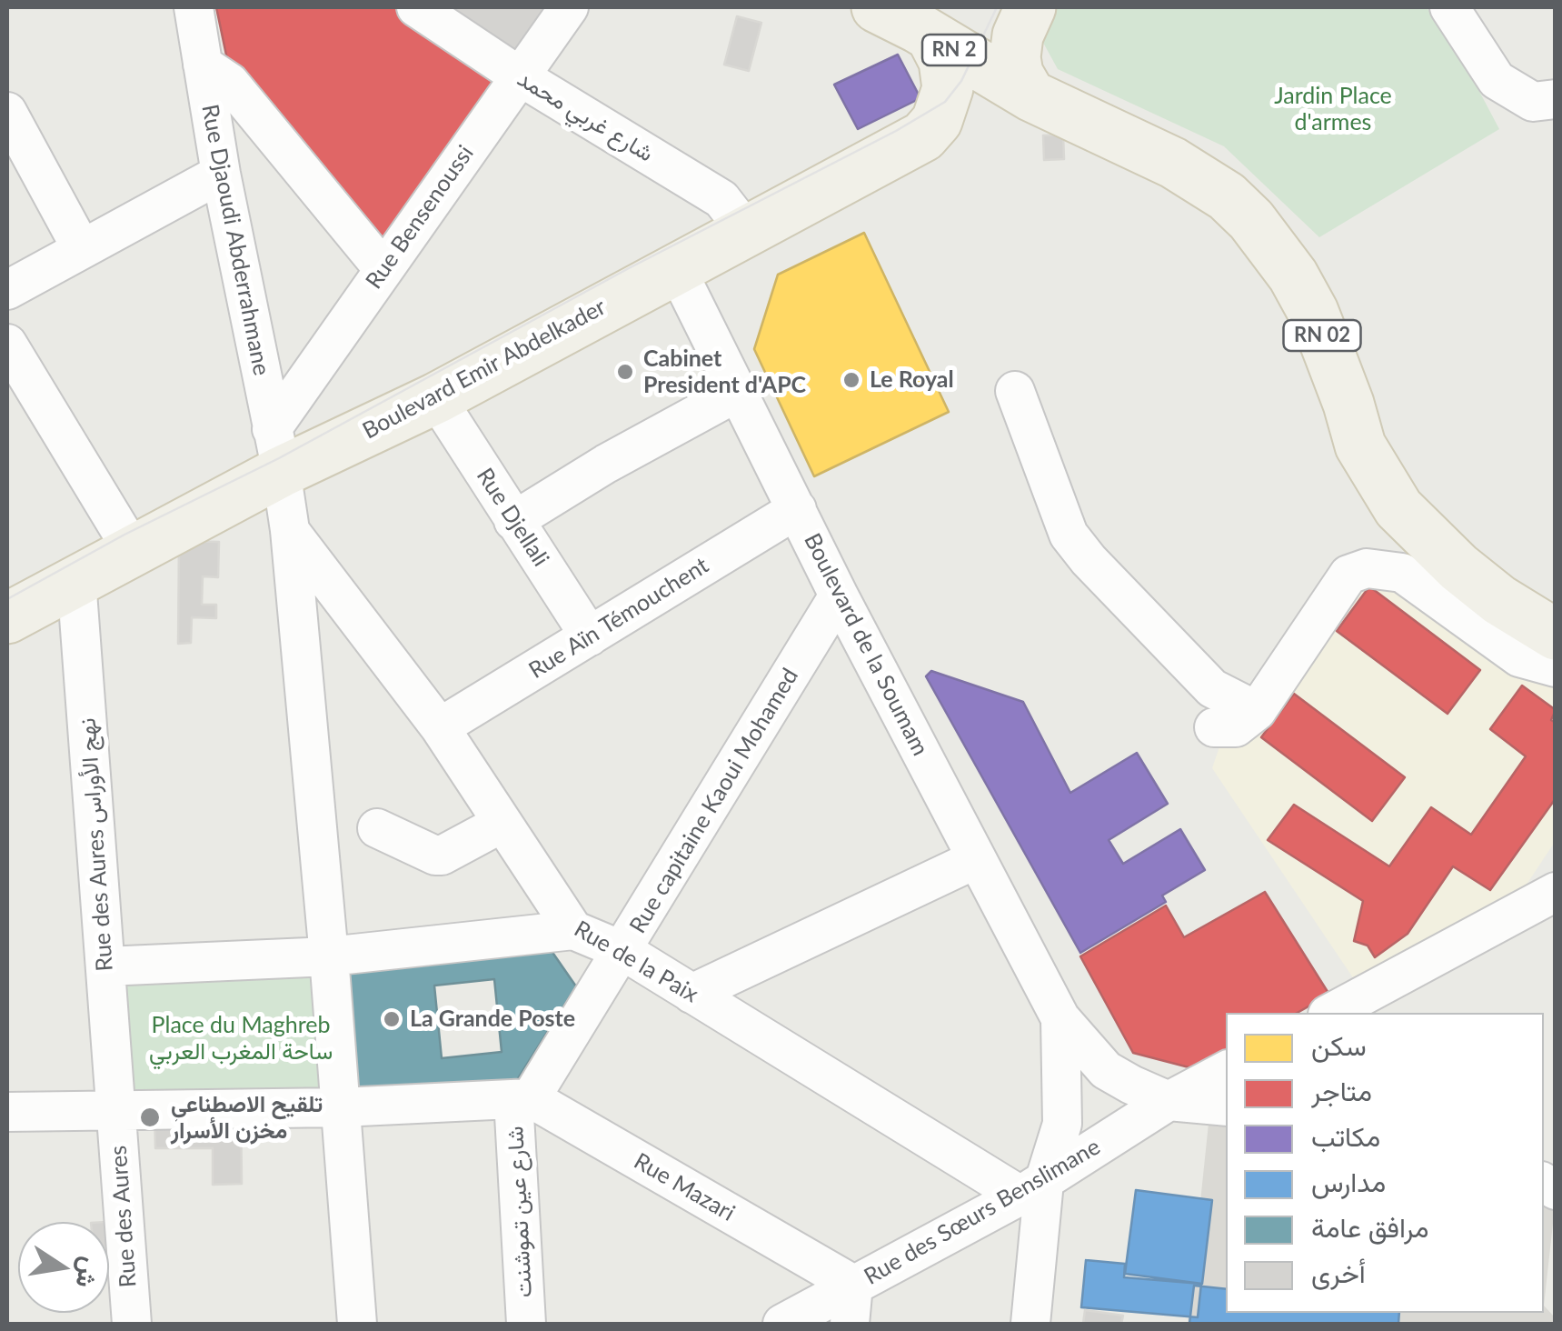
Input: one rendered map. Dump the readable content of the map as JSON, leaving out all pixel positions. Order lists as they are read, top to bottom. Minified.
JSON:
{"streets":{"main road":["RN 2","RN 02","Boulevard Emir Abdelkader"],"street":["شارع غربي محمد","Rue Bensenoussi","Rue Djaoudi Abderrahmane","Rue Djellali","Rue Aïn Témouchent","Boulevard de la Soumam","Rue capitaine Kaoui Mohamed","Rue des Aures نهج الأوراس","Rue de la Paix","Rue Mazari","شارع عين تموشنت","Rue des Sœurs Benslimane","Rue des Aures"]},"crossings":[["RN 2","RN 02"],["RN 2","Boulevard Emir Abdelkader"],["شارع غربي محمد","Rue Bensenoussi"],["شارع غربي محمد","Boulevard Emir Abdelkader"],["Rue Bensenoussi","Rue Djaoudi Abderrahmane"],["Rue Bensenoussi","Boulevard Emir Abdelkader"],["Rue Djaoudi Abderrahmane","Boulevard Emir Abdelkader"],["Boulevard Emir Abdelkader","Rue Djellali"],["Boulevard Emir Abdelkader","Boulevard de la Soumam"],["Boulevard Emir Abdelkader","Rue des Aures نهج الأوراس"],["Rue Djellali","Rue Aïn Témouchent"],["Rue Aïn Témouchent","Boulevard de la Soumam"],["Rue Aïn Témouchent","Rue de la Paix"],["Boulevard de la Soumam","Rue capitaine Kaoui Mohamed"],["Rue capitaine Kaoui Mohamed","Rue de la Paix"],["Rue capitaine Kaoui Mohamed","Rue Mazari"],["Rue capitaine Kaoui Mohamed","شارع عين تموشنت"],["Rue des Aures نهج الأوراس","Rue des Aures"],["Rue de la Paix","Rue des Sœurs Benslimane"],["Rue Mazari","شارع عين تموشنت"],["Rue Mazari","Rue des Sœurs Benslimane"]],"parks":["Jardin Place d'armes","Place du Maghreb ساحة المغرب العربي"],"places":["Cabinet President d'APC","Le Royal","La Grande Poste","تلقيح الاصطناعي مخزن الأسرار"],"legend":["سكن","متاجر","مكاتب","مدارس","مرافق عامة","أخرى"],"north":"right"}
